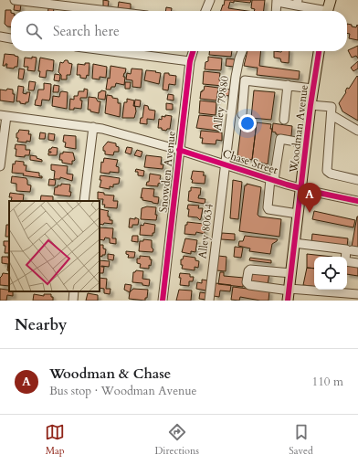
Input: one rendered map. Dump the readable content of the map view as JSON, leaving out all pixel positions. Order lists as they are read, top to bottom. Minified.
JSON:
{"streets":{"main road":["Woodman Avenue"],"street":["Alley 79880","Chase Street","Snowden Avenue","Alley 80634"]},"crossings":[["Alley 79880","Chase Street"],["Alley 79880","Alley 80634"],["Woodman Avenue","Chase Street"],["Chase Street","Snowden Avenue"],["Chase Street","Alley 80634"]],"page":{"search":"Search here","pins":"A","heading":"Nearby","list":[{"mark":"A","name":"Woodman & Chase","note":"Bus stop · Woodman Avenue","value":"110 m"}],"nav":["Map","Directions","Saved"]}}
